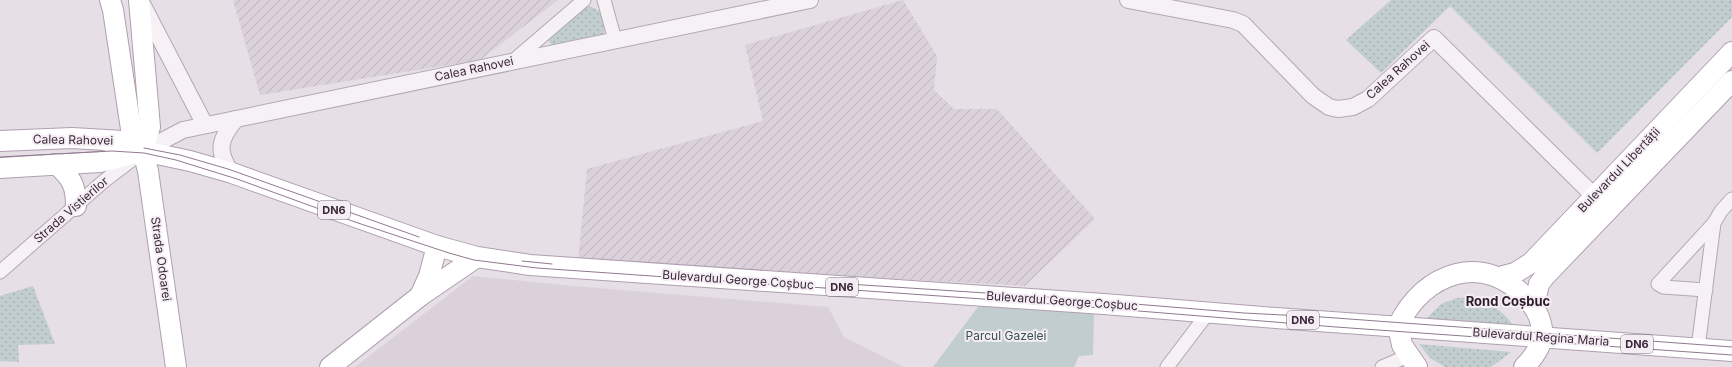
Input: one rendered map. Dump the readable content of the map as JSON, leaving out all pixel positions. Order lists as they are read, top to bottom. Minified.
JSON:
{"streets":{"main road":["Calea Rahovei","Bulevardul Libertății","DN6","Strada Odoarei","Bulevardul George Coșbuc","Bulevardul Regina Maria"],"street":["Strada Vistierilor"]},"crossings":[["Calea Rahovei","Bulevardul Libertății"],["Calea Rahovei","Strada Vistierilor"],["Calea Rahovei","Strada Odoarei"],["Calea Rahovei","Bulevardul George Coșbuc"],["Strada Vistierilor","Strada Odoarei"],["Strada Vistierilor","Bulevardul George Coșbuc"],["Strada Odoarei","Bulevardul George Coșbuc"],["Bulevardul George Coșbuc","Bulevardul Regina Maria"]],"districts":["Rond Coșbuc"],"parks":["Parcul Gazelei"]}
